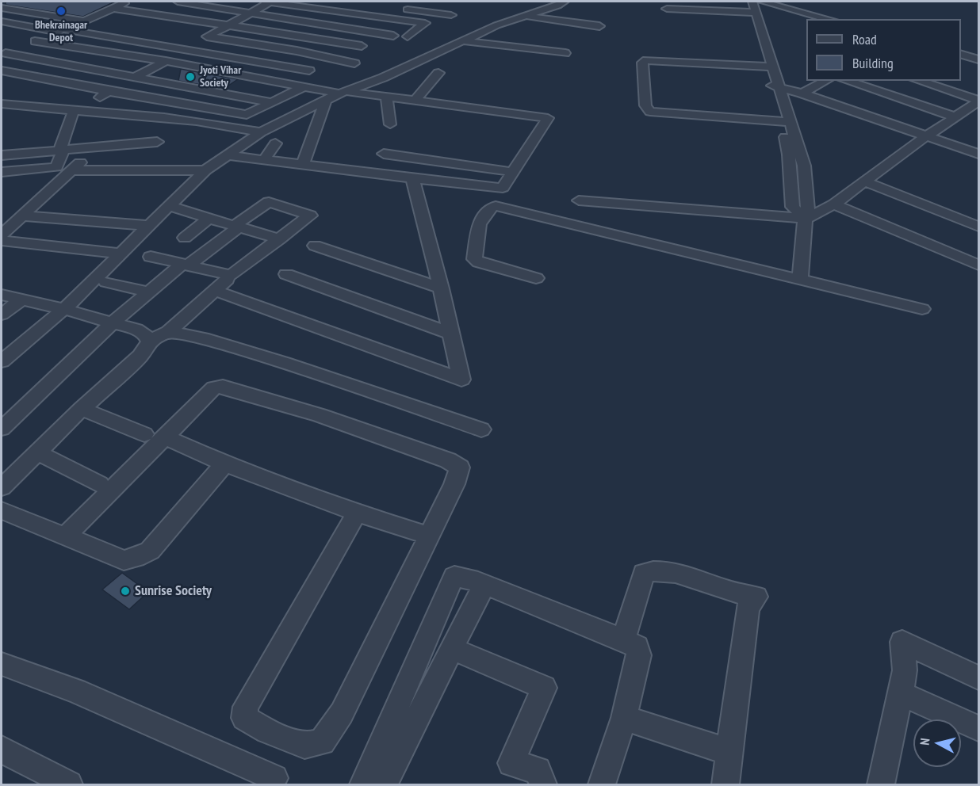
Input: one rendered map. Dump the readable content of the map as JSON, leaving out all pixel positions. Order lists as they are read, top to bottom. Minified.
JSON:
{"places":["Bhekrainagar Depot","Jyoti Vihar Society","Sunrise Society"],"legend":["Road","Building"],"north":"left"}
